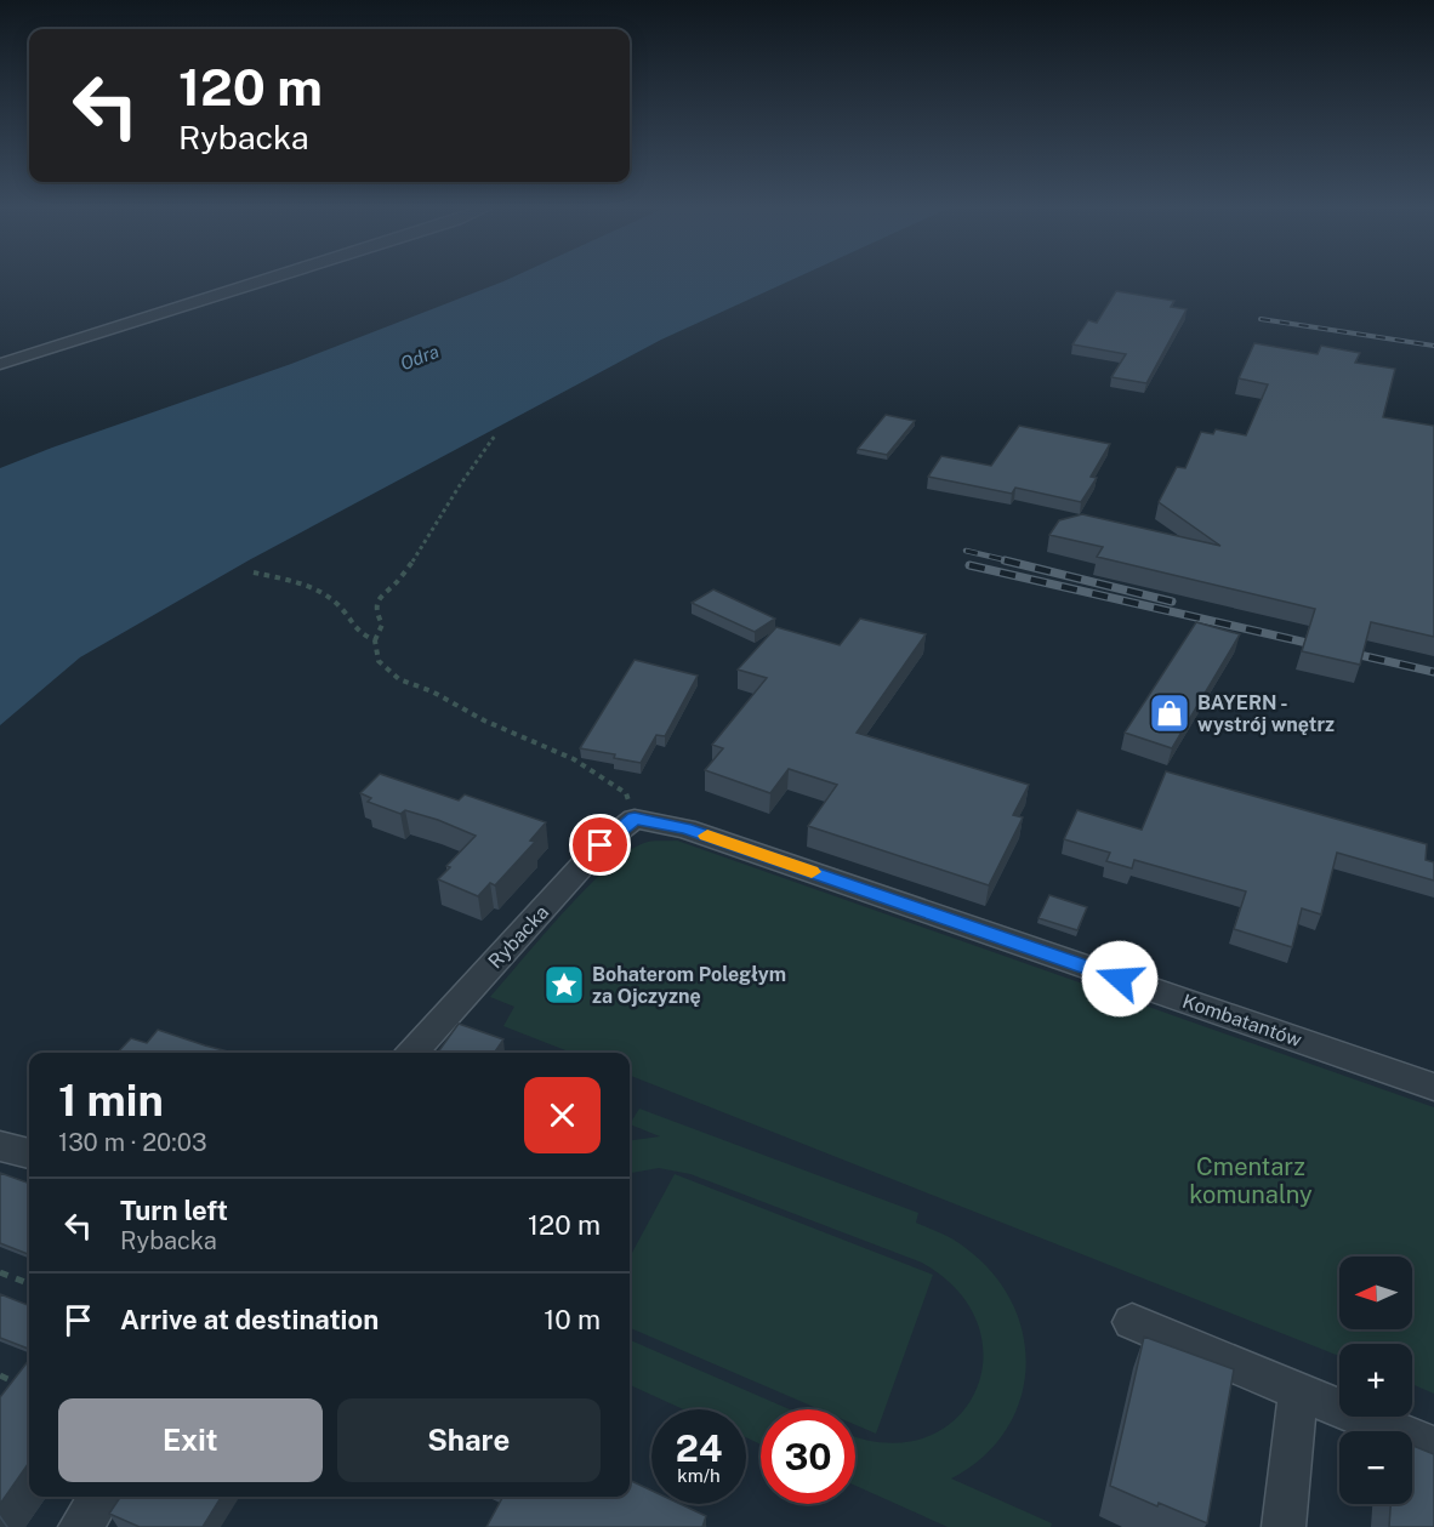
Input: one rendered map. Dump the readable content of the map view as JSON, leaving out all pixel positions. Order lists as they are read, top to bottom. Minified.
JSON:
{"streets":{"street":["Rybacka","Kombatantów"]},"crossings":[["Rybacka","Kombatantów"]],"water":["Odra"],"parks":["Cmentarz komunalny"],"places":{"shop":["BAYERN - wystrój wnętrz"],"place":["Bohaterom Poległym za Ojczyznę"]},"north":"left","page":{"turn":["120 m","Rybacka"],"heading":["1 min","130 m · 20:03"],"list":[{"name":"Turn left","note":"Rybacka","value":"120 m"},{"name":"Arrive at destination","value":"10 m"}],"map_buttons":["+","−"],"buttons":["Exit","Share"],"speed":"24 km/h","limit":"30"}}
